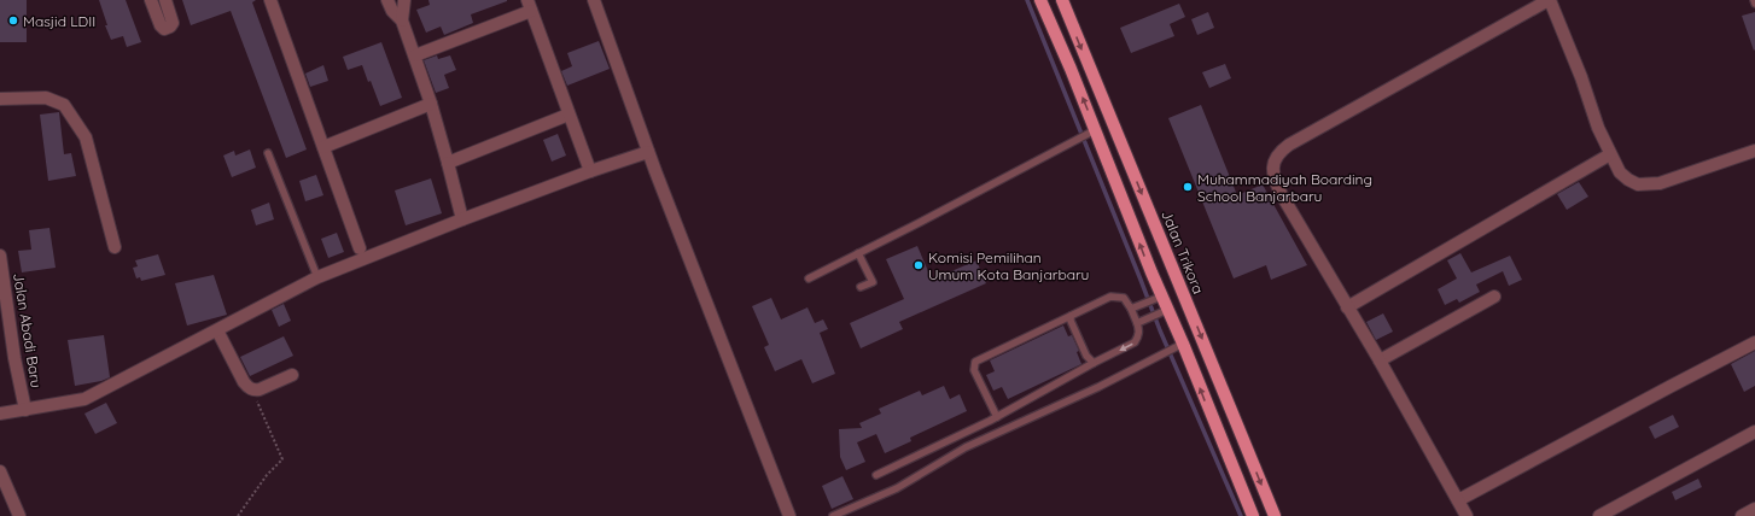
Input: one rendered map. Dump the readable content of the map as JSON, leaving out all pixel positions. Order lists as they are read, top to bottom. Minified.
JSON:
{"streets":{"main road":["Jalan Trikora"],"street":["Jalan Abadi Baru"]},"places":["Masjid LDII","Muhammadiyah Boarding School Banjarbaru","Komisi Pemilihan Umum Kota Banjarbaru"]}
